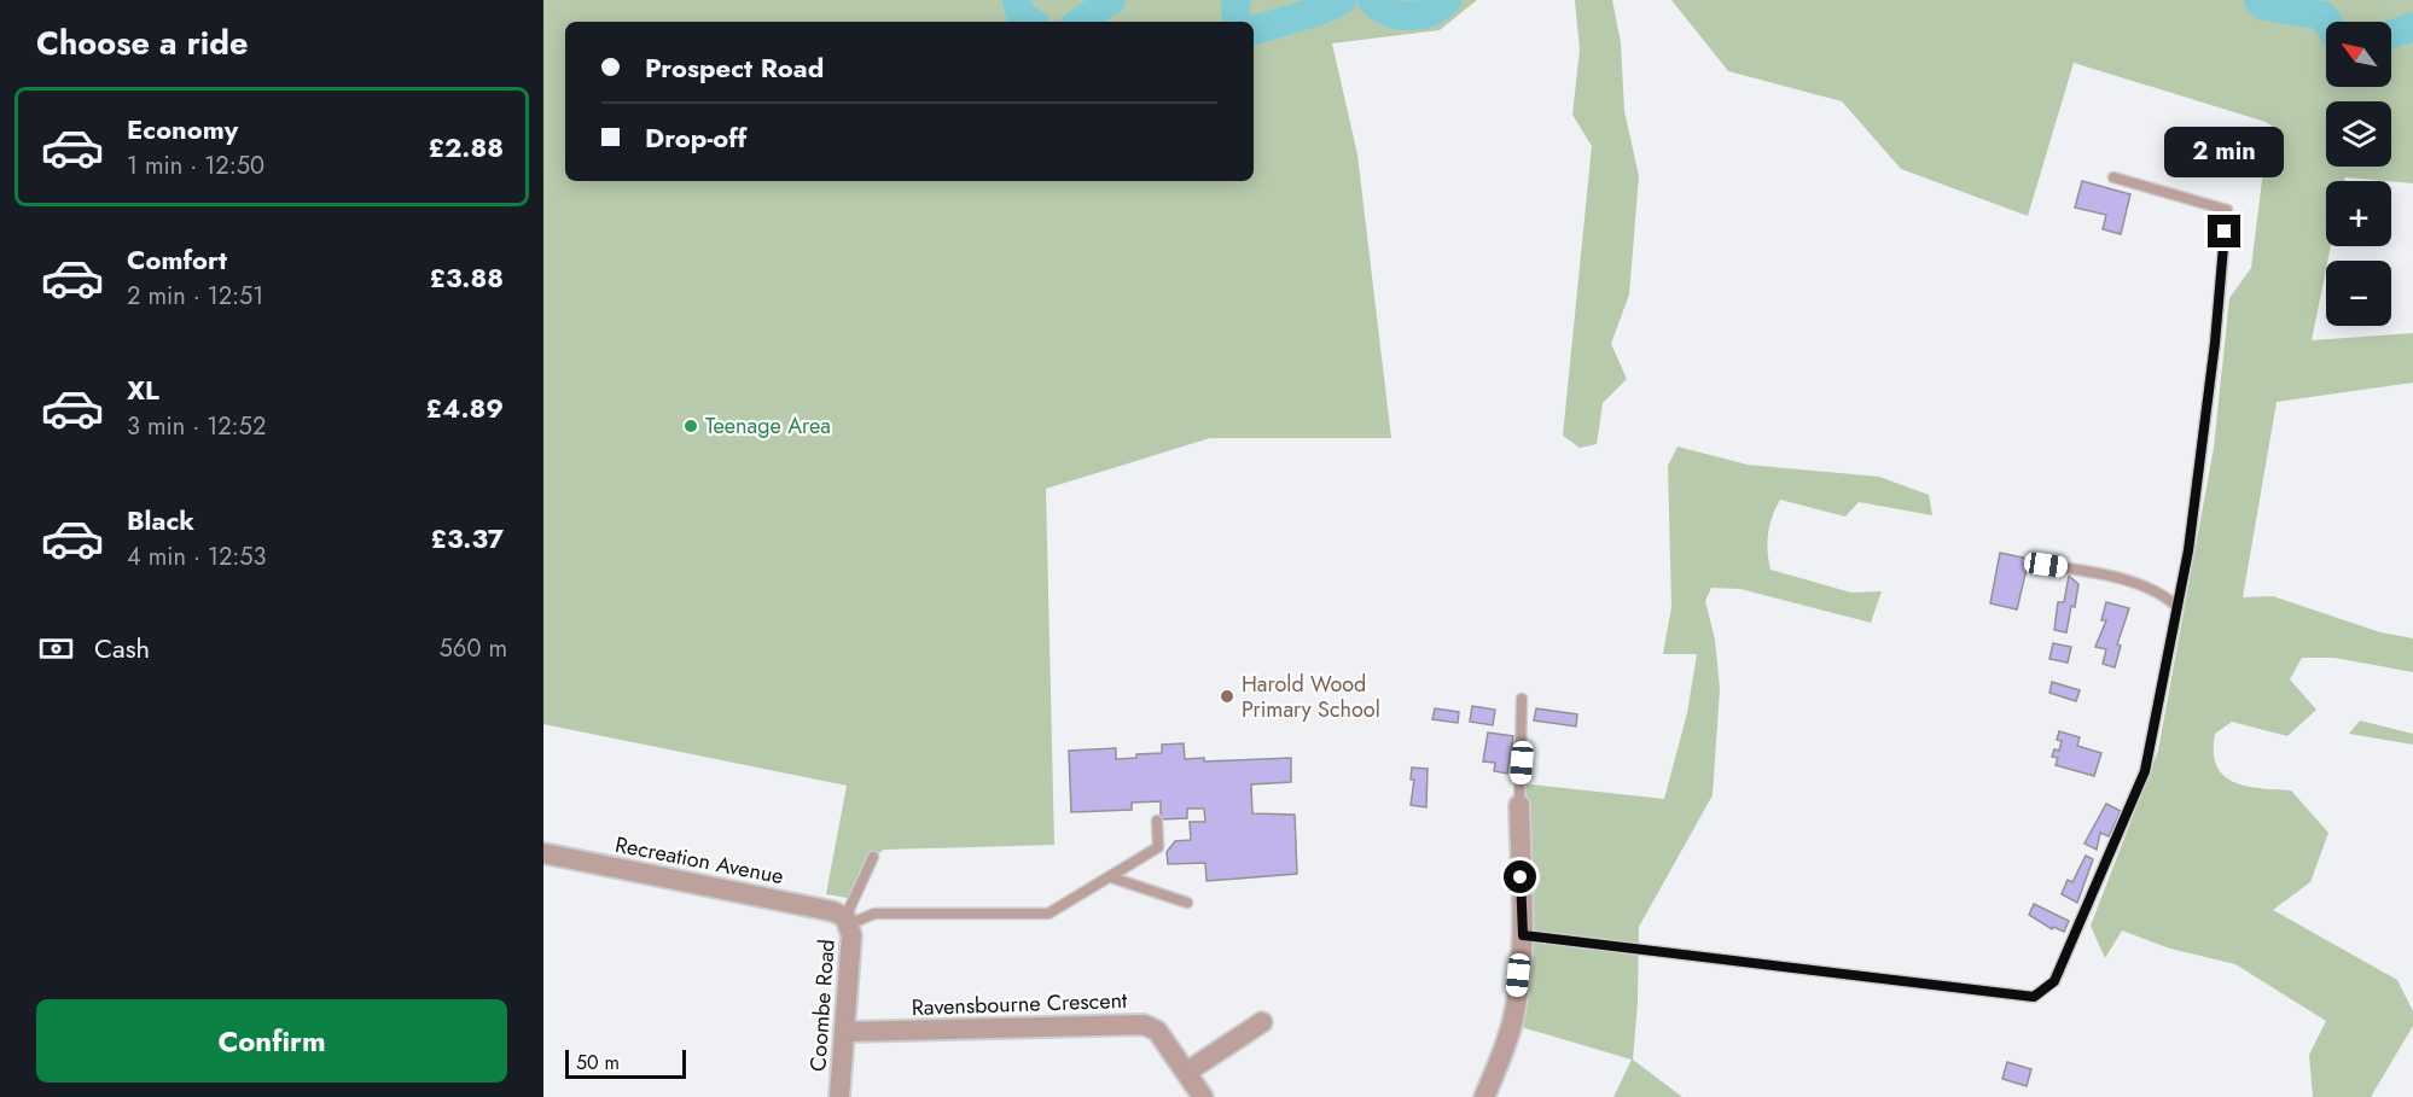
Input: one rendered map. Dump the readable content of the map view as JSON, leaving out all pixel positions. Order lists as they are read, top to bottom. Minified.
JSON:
{"streets":{"street":["Recreation Avenue","Ravensbourne Crescent","Coombe Road"]},"crossings":[["Recreation Avenue","Coombe Road"],["Ravensbourne Crescent","Coombe Road"]],"places":["Teenage Area","Harold Wood Primary School"],"scale_bar":"50 m","north":"top left","page":{"heading":"Choose a ride","map_buttons":["+","−"],"banner":["Prospect Road","Drop-off"],"list":[{"name":"Economy","note":"1 min · 12:50","value":"£2.88"},{"name":"Comfort","note":"2 min · 12:51","value":"£3.88"},{"name":"XL","note":"3 min · 12:52","value":"£4.89"},{"name":"Black","note":"4 min · 12:53","value":"£3.37"}],"bubble":"2 min","pay":["Cash","560 m"],"buttons":"Confirm","scale":"50 m"}}
